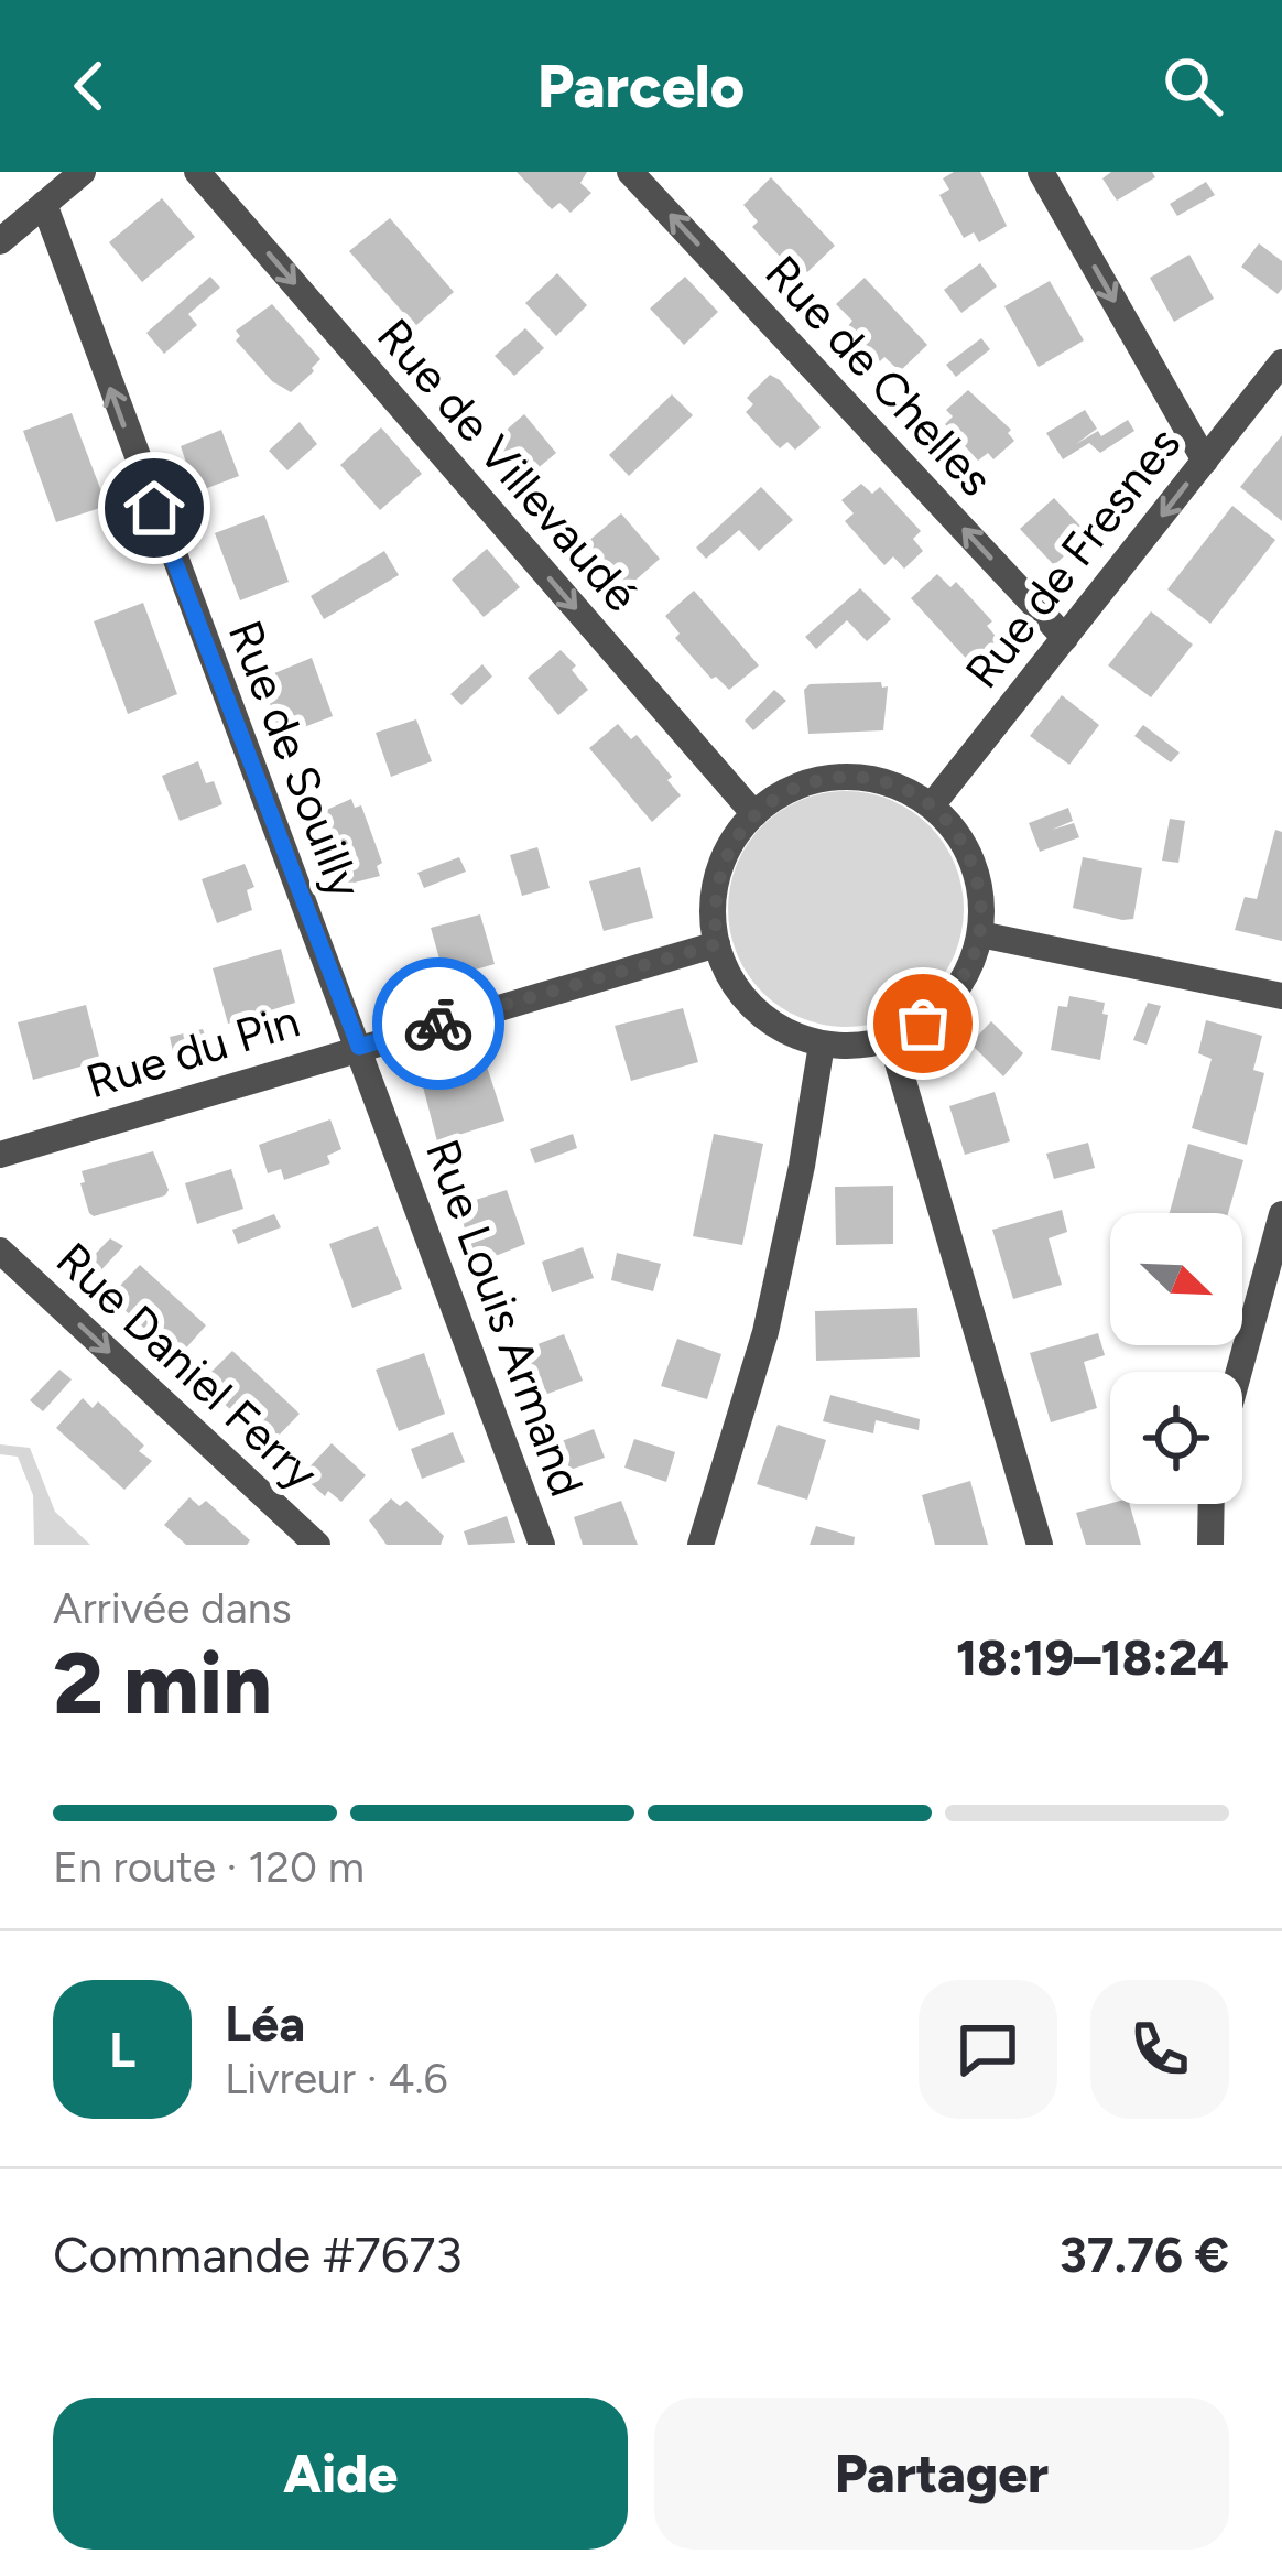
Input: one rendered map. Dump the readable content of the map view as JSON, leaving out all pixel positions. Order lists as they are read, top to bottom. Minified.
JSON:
{"streets":{"street":["Rue de Chelles","Rue de Villevaudé","Rue de Fresnes","Rue de Souilly","Rue du Pin","Rue Louis Armand","Rue Daniel Ferry"]},"crossings":[["Rue de Chelles","Rue de Fresnes"],["Rue de Villevaudé","Rue de Fresnes"],["Rue de Villevaudé","Rue du Pin"],["Rue de Fresnes","Rue du Pin"],["Rue de Souilly","Rue du Pin"],["Rue de Souilly","Rue Louis Armand"],["Rue du Pin","Rue Louis Armand"]],"one_way":["Rue de Chelles","Rue de Villevaudé","Rue de Fresnes","Rue de Souilly","Rue Daniel Ferry"],"north":"bottom right","page":{"header":"Parcelo","heading":["2 min","Arrivée dans","18:19–18:24"],"panel":["Léa","Livreur · 4.6","Commande #7673","37.76 €"],"bar":"En route · 120 m","round":"L","buttons":["Aide","Partager"]}}
